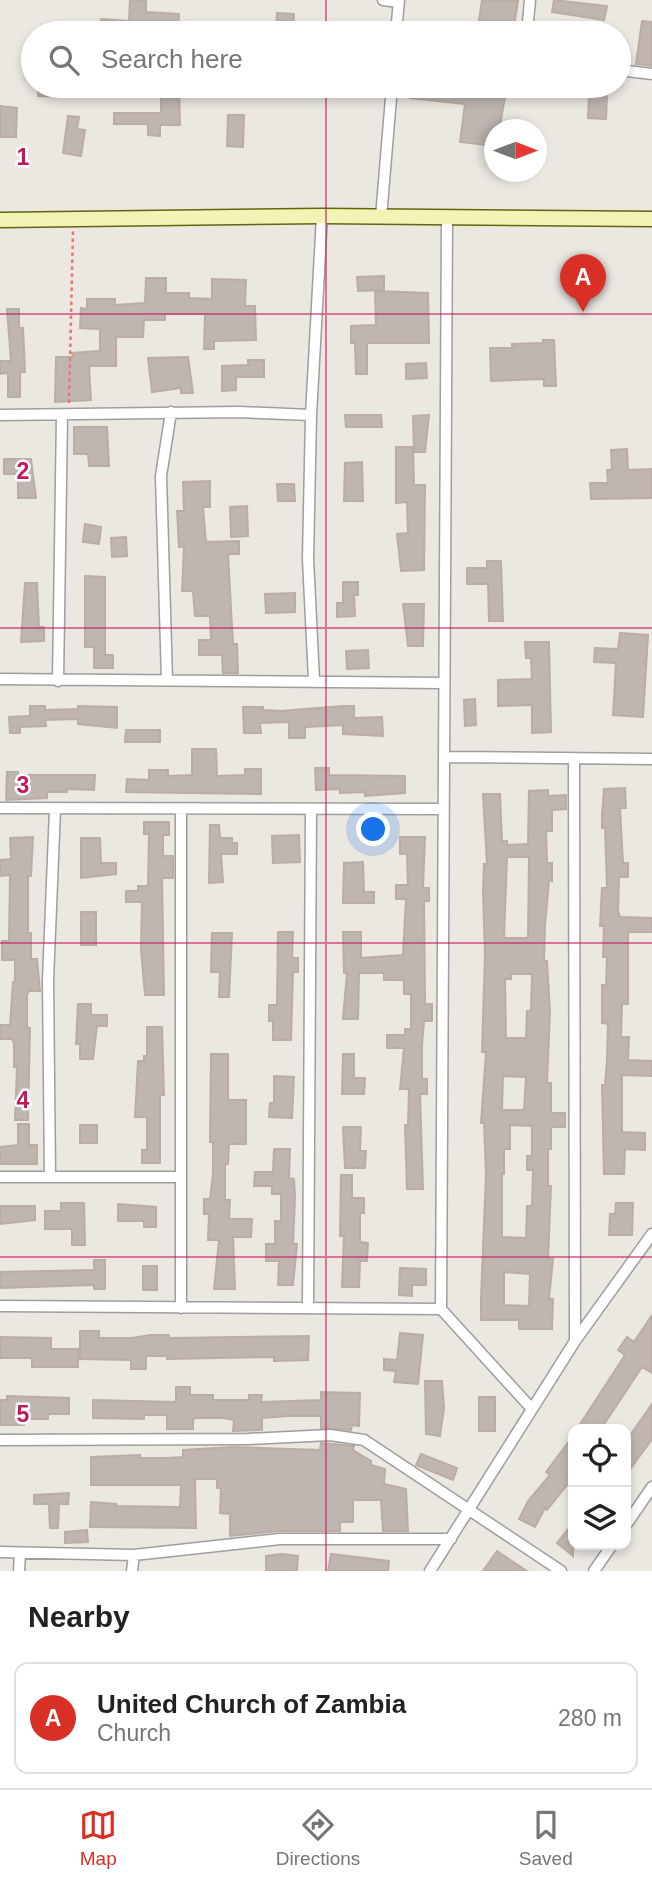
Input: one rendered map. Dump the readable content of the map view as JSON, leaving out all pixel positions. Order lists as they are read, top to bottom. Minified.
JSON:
{"north":"right","page":{"search":"Search here","pins":"A","heading":"Nearby","list":[{"mark":"A","name":"United Church of Zambia","note":"Church","value":"280 m"}],"nav":["Map","Directions","Saved"]},"grid":{"rows":["1","2","3","4","5"]}}
